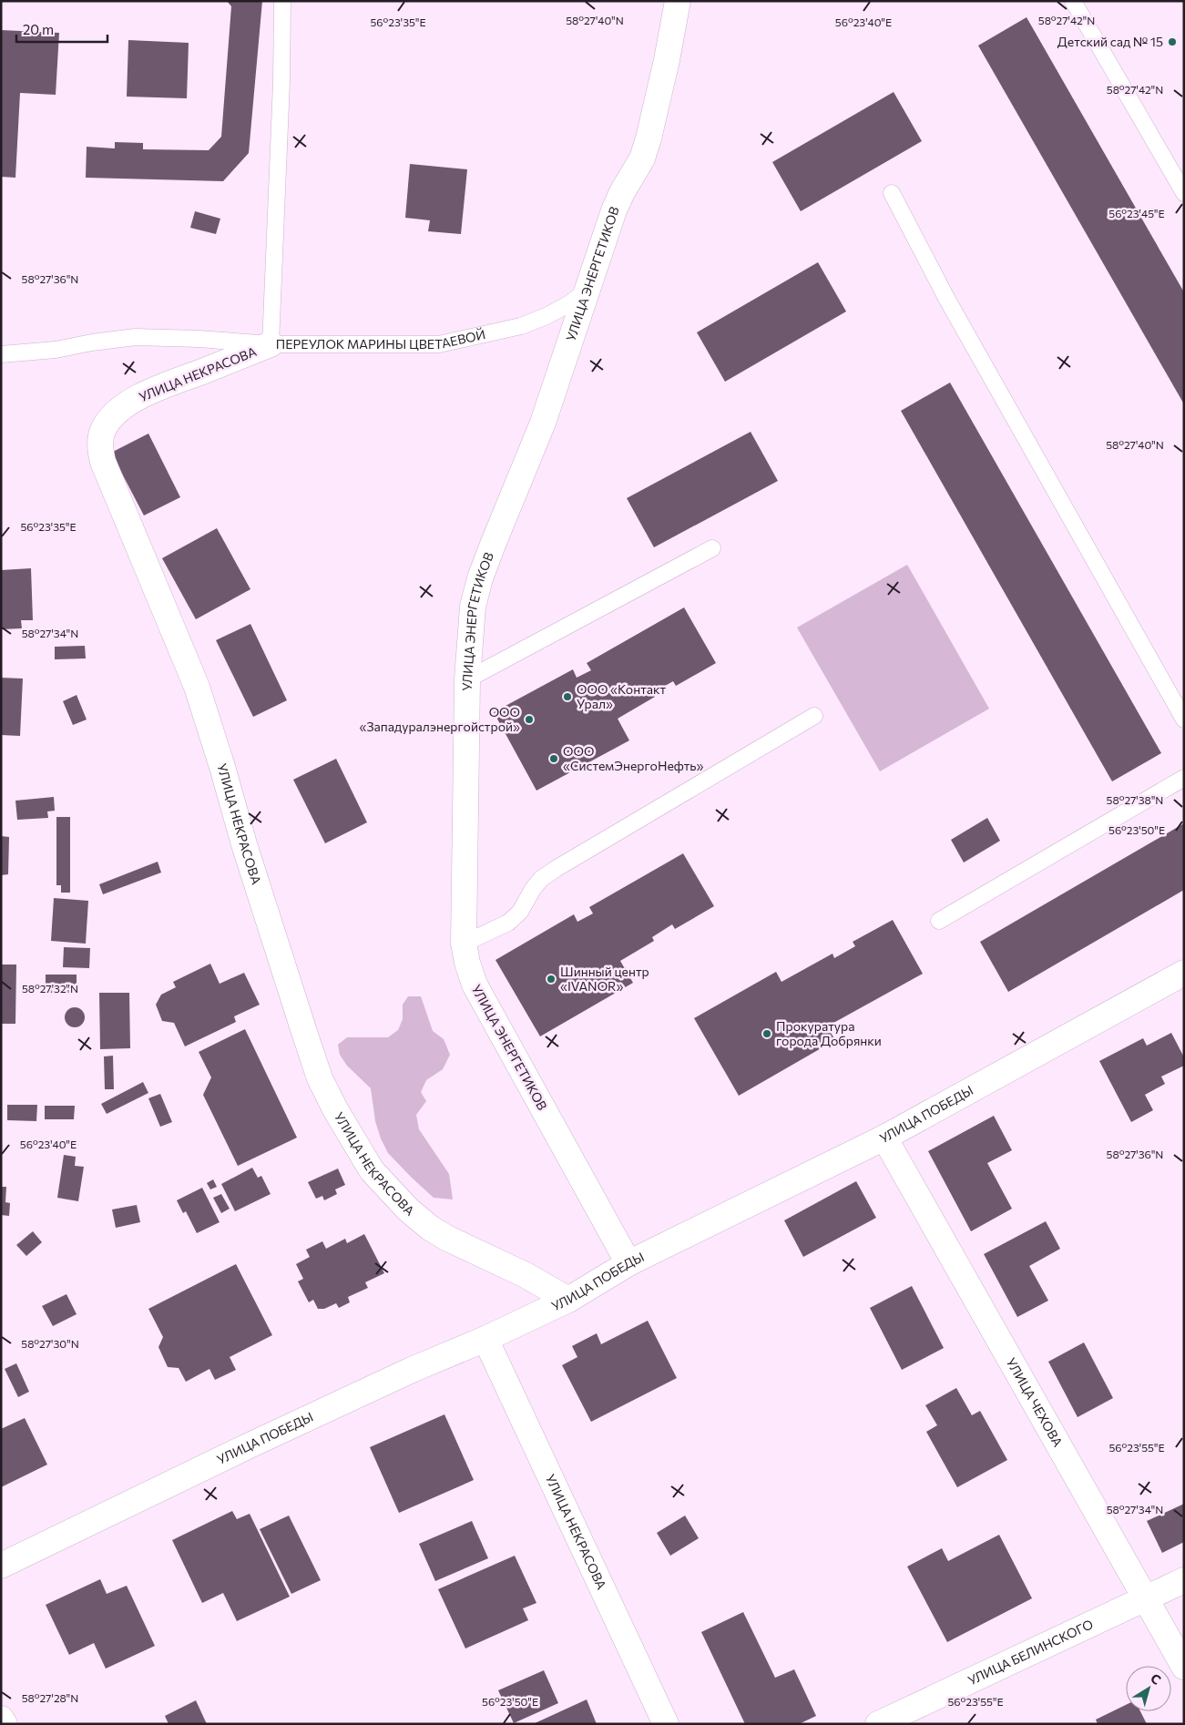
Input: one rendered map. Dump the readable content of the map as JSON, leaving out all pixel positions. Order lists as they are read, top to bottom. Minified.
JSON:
{"streets":{"street":["УЛИЦА ЭНЕРГЕТИКОВ","УЛИЦА НЕКРАСОВА","УЛИЦА ПОБЕДЫ","УЛИЦА ЧЕХОВА","УЛИЦА БЕЛИНСКОГО"],"lane":["ПЕРЕУЛОК МАРИНЫ ЦВЕТАЕВОЙ"]},"crossings":[["УЛИЦА ЭНЕРГЕТИКОВ","ПЕРЕУЛОК МАРИНЫ ЦВЕТАЕВОЙ"],["УЛИЦА ЭНЕРГЕТИКОВ","УЛИЦА ПОБЕДЫ"],["ПЕРЕУЛОК МАРИНЫ ЦВЕТАЕВОЙ","УЛИЦА НЕКРАСОВА"],["УЛИЦА НЕКРАСОВА","УЛИЦА ПОБЕДЫ"],["УЛИЦА ПОБЕДЫ","УЛИЦА ЧЕХОВА"],["УЛИЦА ЧЕХОВА","УЛИЦА БЕЛИНСКОГО"]],"places":["Детский сад № 15","ООО «Контакт Урал»","ООО «Западуралэнергойстрой»","ООО «СистемЭнергоНефть»","Шинный центр «IVANOR»","Прокуратура города Добрянки"],"scale_bar":"20 m","north":"top right","coordinates":["58°27'40\"N","58°27'42\"N","56°23'35\"E","56°23'40\"E","56°23'45\"E","58°27'36\"N","58°27'34\"N","58°27'38\"N","56°23'50\"E","58°27'32\"N","58°27'30\"N","56°23'55\"E","58°27'28\"N"]}
